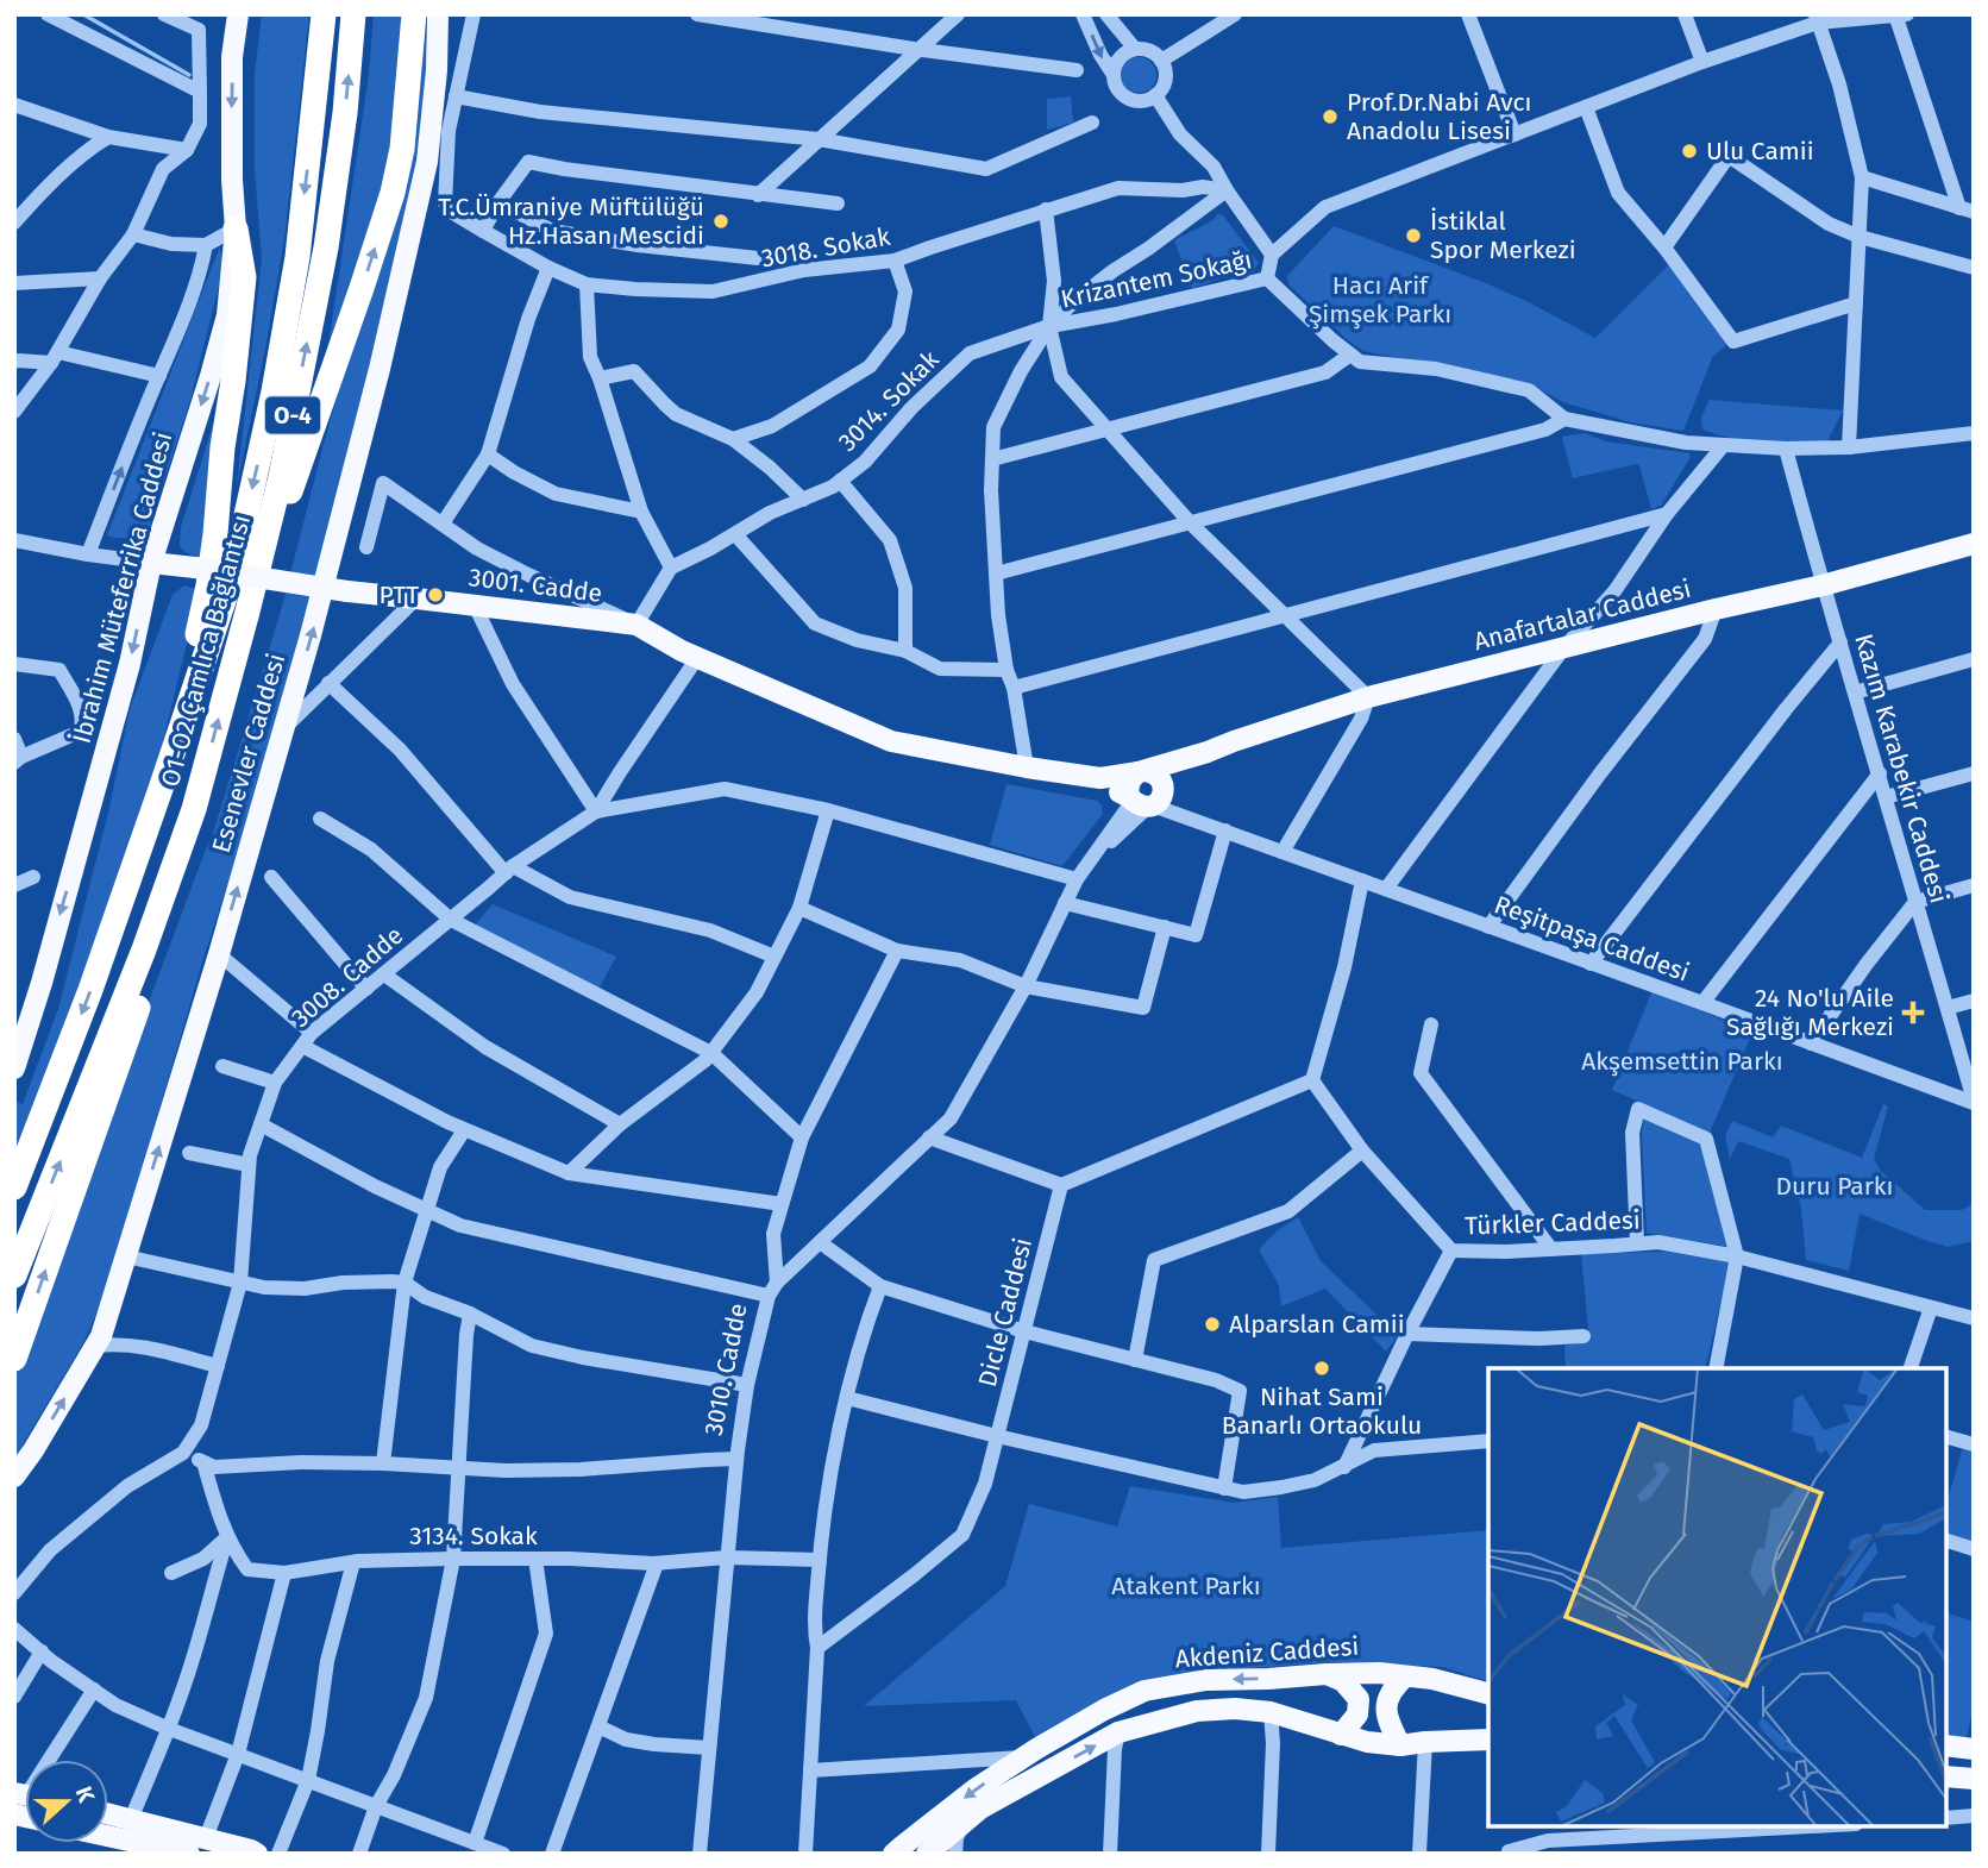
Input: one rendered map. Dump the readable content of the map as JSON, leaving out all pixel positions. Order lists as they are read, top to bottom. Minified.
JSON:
{"streets":{"highway":["O-4","O1-O2 Çamlıca Bağlantısı"],"main road":["3001. Cadde","İbrahim Müteferrika Caddesi","Anafartalar Caddesi","Esenevler Caddesi","3010. Cadde","Akdeniz Caddesi"],"street":["3018. Sokak","Krizantem Sokağı","3014. Sokak","Kazım Karabekir Caddesi","Reşitpaşa Caddesi","3008. Cadde","Türkler Caddesi","Dicle Caddesi","3134. Sokak"]},"crossings":[["3018. Sokak","3014. Sokak"],["Krizantem Sokağı","3014. Sokak"],["Krizantem Sokağı","Kazım Karabekir Caddesi"],["3001. Cadde","İbrahim Müteferrika Caddesi"],["3001. Cadde","3008. Cadde"],["Anafartalar Caddesi","Kazım Karabekir Caddesi"],["Anafartalar Caddesi","Reşitpaşa Caddesi"],["Anafartalar Caddesi","3010. Cadde"],["Kazım Karabekir Caddesi","Reşitpaşa Caddesi"],["Reşitpaşa Caddesi","3010. Cadde"],["3010. Cadde","3134. Sokak"]],"one_way":["İbrahim Müteferrika Caddesi","Esenevler Caddesi"],"parks":["Hacı Arif Şimşek Parkı","Akşemsettin Parkı","Duru Parkı","Atakent Parkı"],"places":{"other":["Prof.Dr.Nabi Avcı Anadolu Lisesi","Ulu Camii","T.C.Ümraniye Müftülüğü Hz.Hasan Mescidi","İstiklal Spor Merkezi","PTT","Alparslan Camii","Nihat Sami Banarlı Ortaokulu"],"health":["24 No'lu Aile Sağlığı Merkezi"]},"north":"right"}
